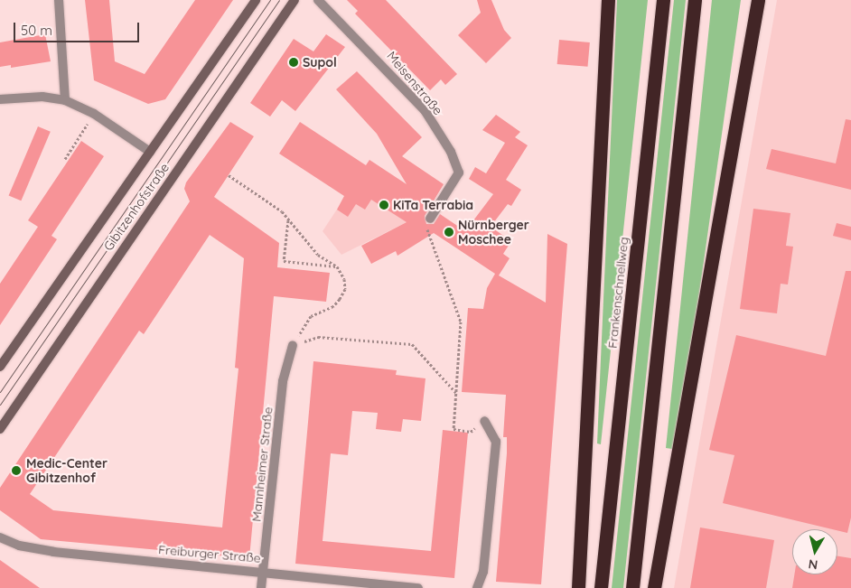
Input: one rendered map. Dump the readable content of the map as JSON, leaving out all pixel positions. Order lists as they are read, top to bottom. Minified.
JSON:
{"streets":{"highway":["Frankenschnellweg"],"main road":["Gibitzenhofstraße"],"street":["Meisenstraße","Mannheimer Straße","Freiburger Straße"]},"crossings":[["Mannheimer Straße","Freiburger Straße"]],"places":["Supol","KiTa Terrabia","Nürnberger Moschee","Medic-Center Gibitzenhof"],"scale_bar":"50 m","north":"bottom"}
